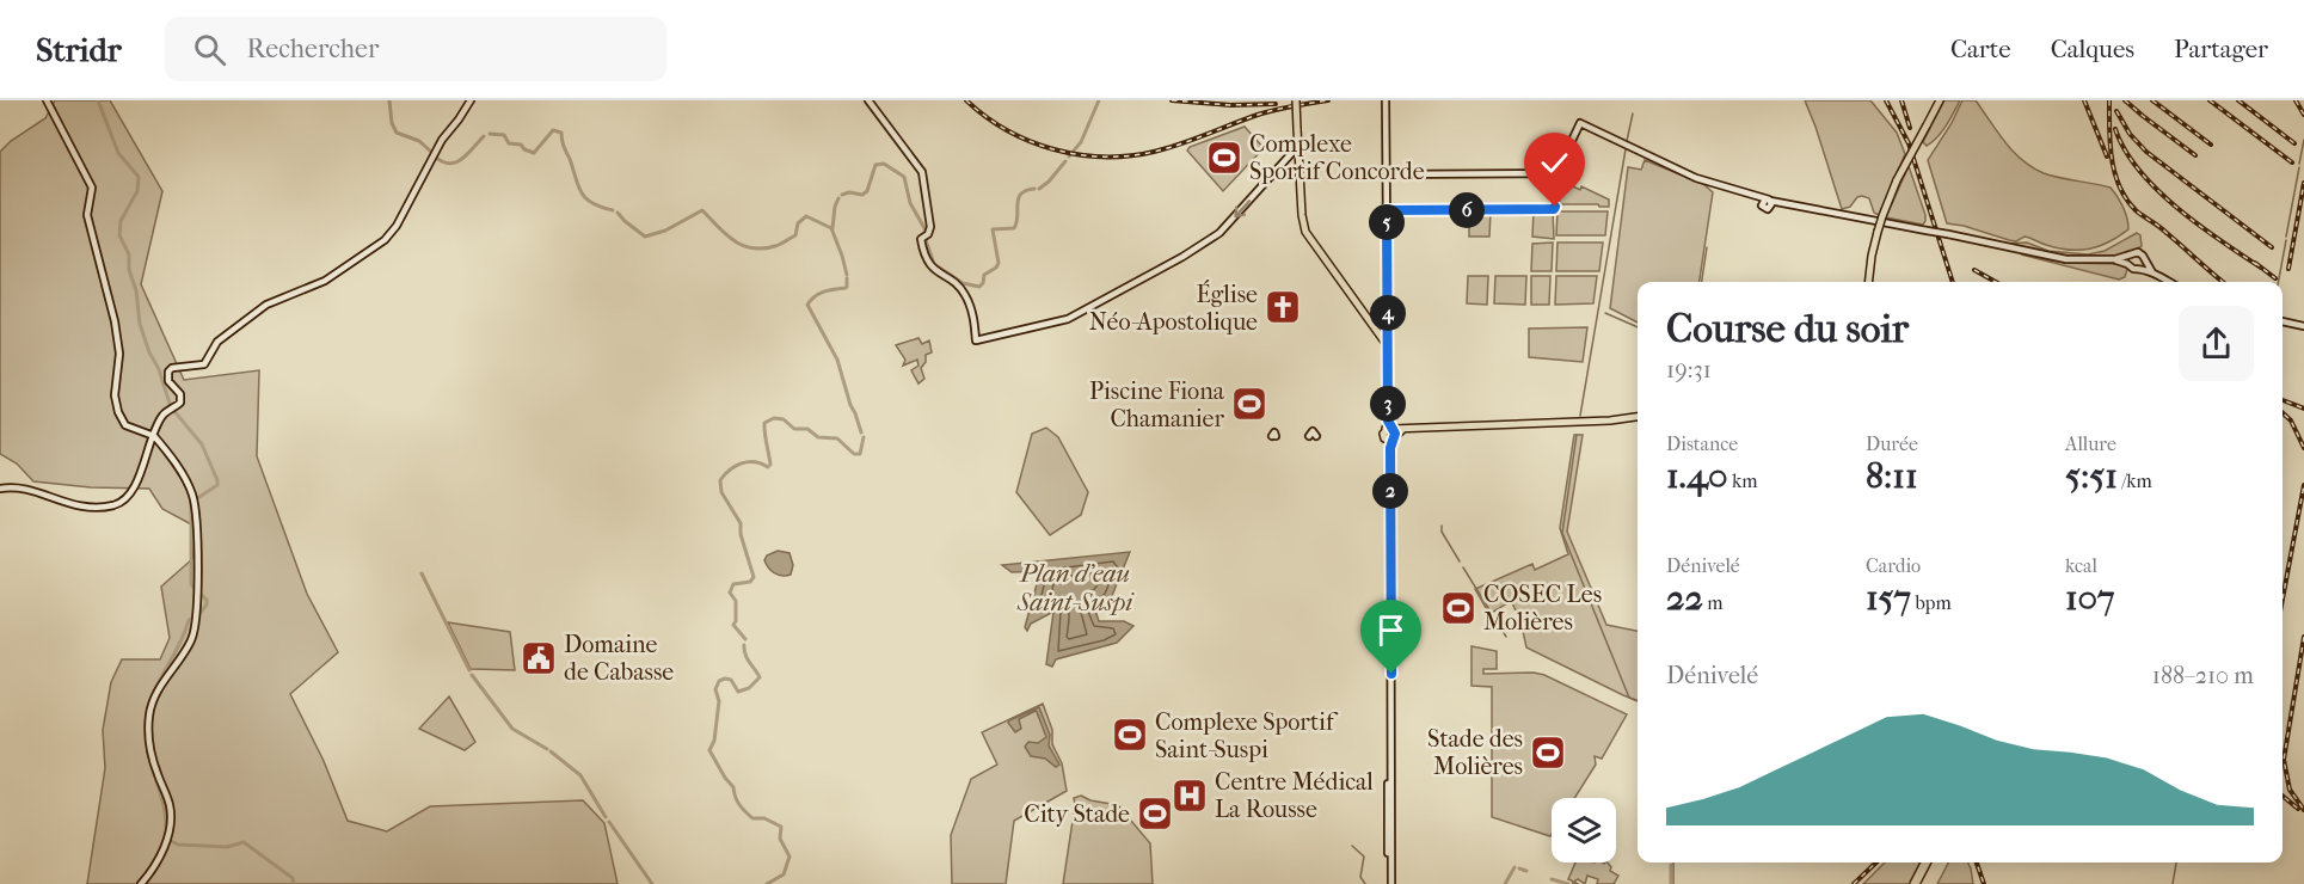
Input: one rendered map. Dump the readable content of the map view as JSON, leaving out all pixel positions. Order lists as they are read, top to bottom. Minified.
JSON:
{"water":["Plan d'eau Saint-Suspi"],"places":{"sports":["Complexe Sportif Concorde","Piscine Fiona Chamanier","COSEC Les Molières","Complexe Sportif Saint-Suspi","Stade des Molières","City Stade"],"church":["Église Néo-Apostolique"],"public building":["Domaine de Cabasse"],"hospital":["Centre Médical La Rousse"]},"page":{"header":"Stridr","search":"Rechercher","nav":["Carte","Calques","Partager"],"pins":["6","5","4","3","2"],"heading":["Course du soir","19:31"],"stats":[["Distance","1.40 km"],["Durée","8:11"],["Allure","5:51 /km"],["Dénivelé","22 m"],["Cardio","157 bpm"],["kcal","107"]],"chart":["Dénivelé","188–210 m"]}}
